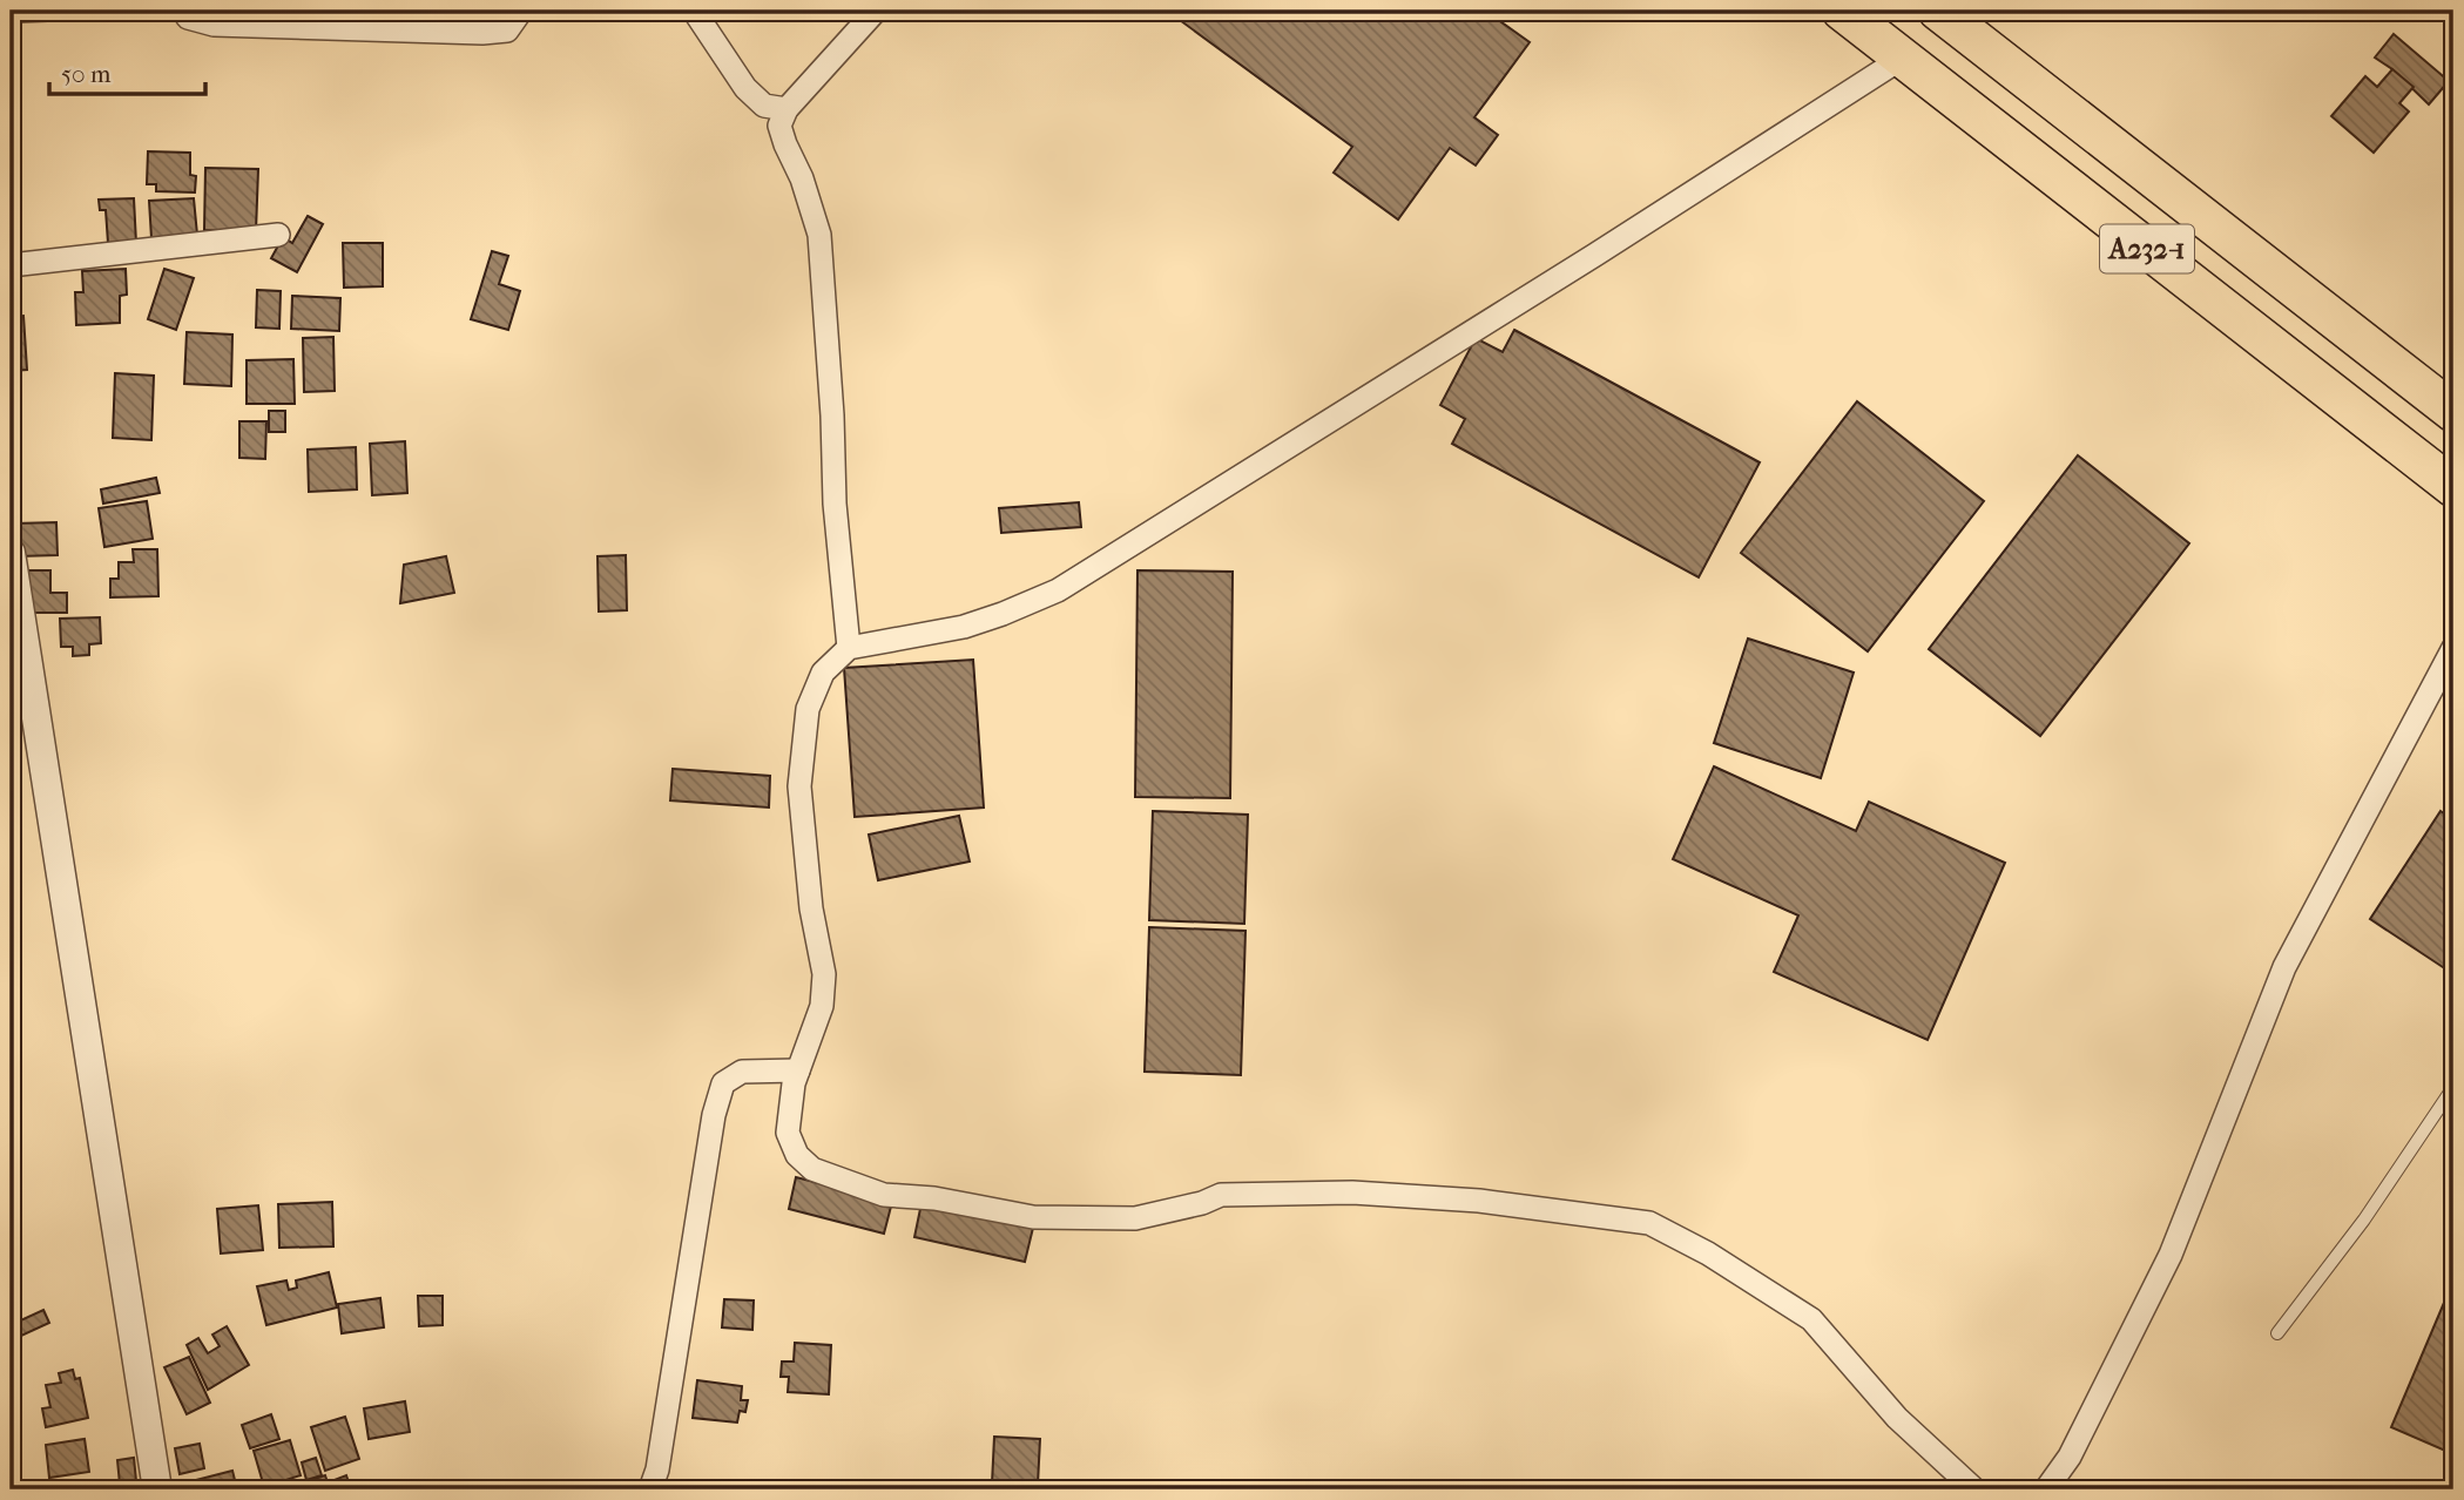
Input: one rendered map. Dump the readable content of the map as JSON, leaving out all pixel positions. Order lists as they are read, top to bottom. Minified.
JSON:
{"streets":{"highway":["A232-1"]},"scale_bar":"50 m"}
